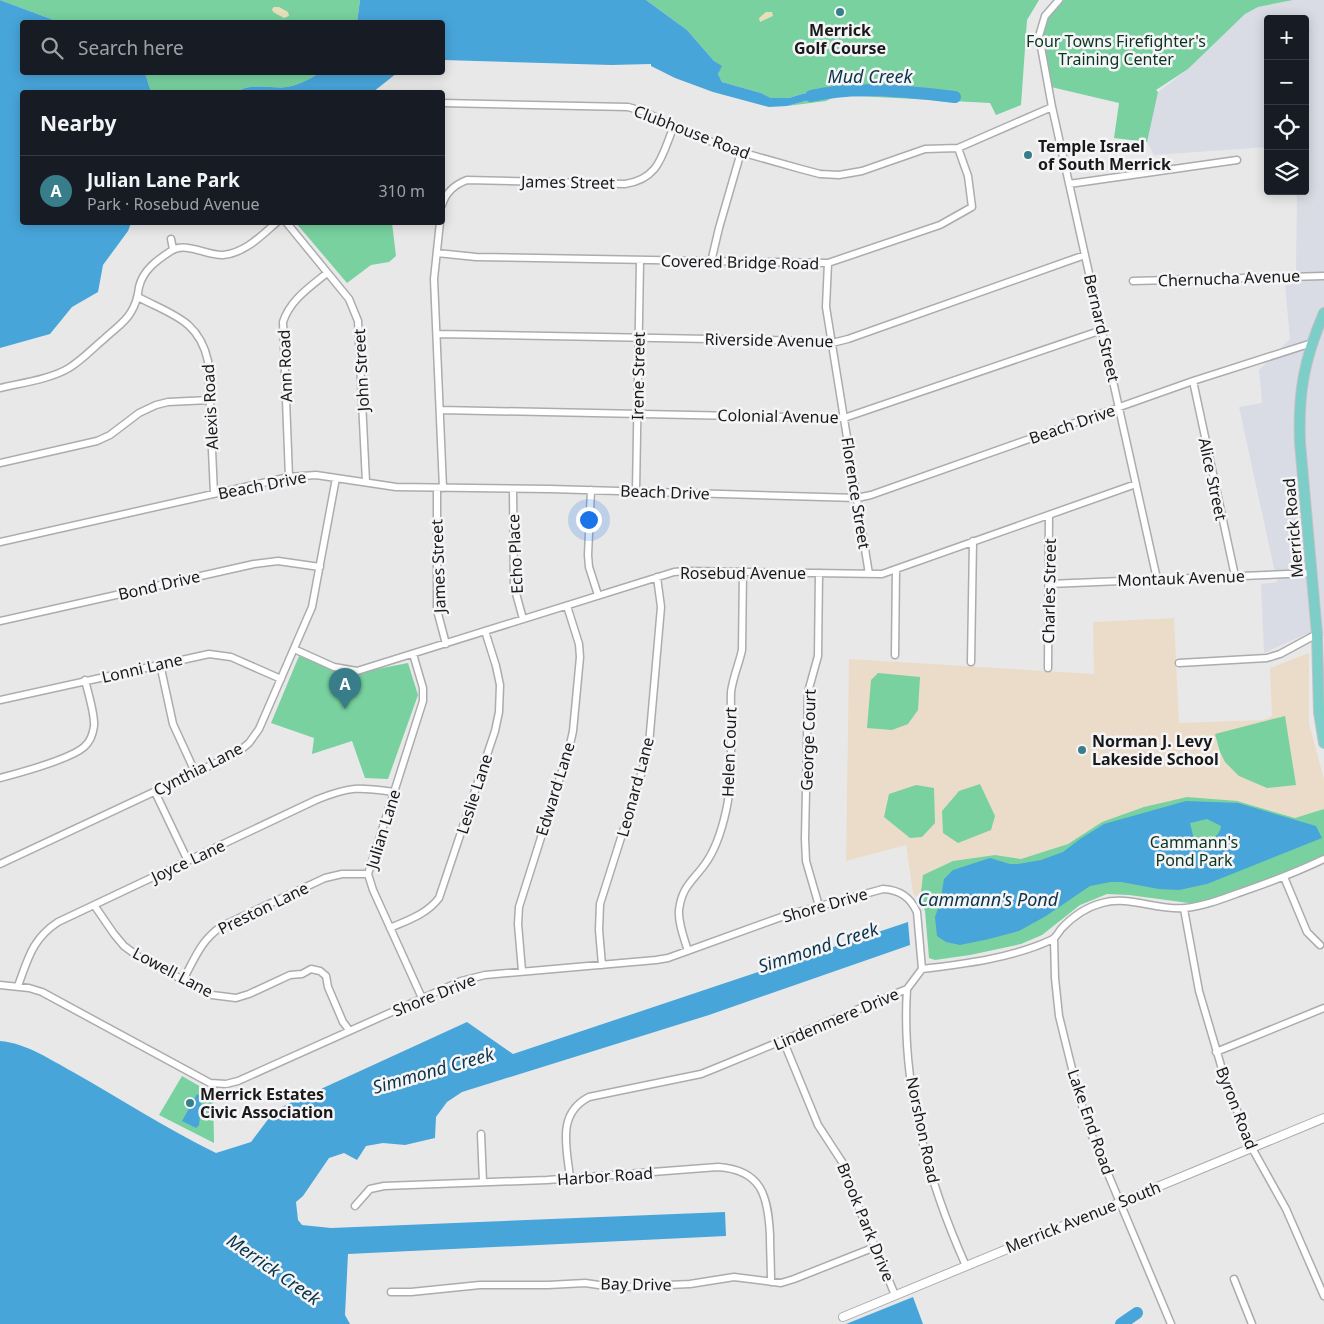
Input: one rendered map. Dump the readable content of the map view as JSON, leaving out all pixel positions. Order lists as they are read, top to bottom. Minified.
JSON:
{"streets":{"main road":["Merrick Road"],"street":["Clubhouse Road","James Street","Covered Bridge Road","Chernucha Avenue","Bernard Street","Riverside Avenue","Ann Road","John Street","Irene Street","Alexis Road","Colonial Avenue","Beach Drive","Alice Street","Florence Street","Echo Place","Rosebud Avenue","Montauk Avenue","Bond Drive","Charles Street","Lonni Lane","George Court","Helen Court","Cynthia Lane","Leonard Lane","Edward Lane","Leslie Lane","Julian Lane","Joyce Lane","Shore Drive","Preston Lane","Lowell Lane","Lindenmere Drive","Byron Road","Lake End Road","Norshon Road","Harbor Road","Merrick Avenue South","Brook Park Drive","Bay Drive"]},"crossings":[["Clubhouse Road","James Street"],["Clubhouse Road","Covered Bridge Road"],["Clubhouse Road","Bernard Street"],["James Street","Covered Bridge Road"],["James Street","Riverside Avenue"],["James Street","Colonial Avenue"],["James Street","Beach Drive"],["James Street","Rosebud Avenue"],["Covered Bridge Road","Irene Street"],["Covered Bridge Road","Florence Street"],["Bernard Street","Riverside Avenue"],["Bernard Street","Colonial Avenue"],["Bernard Street","Beach Drive"],["Bernard Street","Rosebud Avenue"],["Bernard Street","Montauk Avenue"],["Riverside Avenue","Irene Street"],["Riverside Avenue","Florence Street"],["Ann Road","John Street"],["Ann Road","Beach Drive"],["John Street","Beach Drive"],["Irene Street","Colonial Avenue"],["Irene Street","Beach Drive"],["Alexis Road","Beach Drive"],["Colonial Avenue","Florence Street"],["Beach Drive","Alice Street"],["Beach Drive","Florence Street"],["Beach Drive","Merrick Road"],["Beach Drive","Echo Place"],["Beach Drive","Cynthia Lane"],["Alice Street","Montauk Avenue"],["Florence Street","Rosebud Avenue"],["Merrick Road","Montauk Avenue"],["Echo Place","Rosebud Avenue"],["Rosebud Avenue","Charles Street"],["Rosebud Avenue","George Court"],["Rosebud Avenue","Helen Court"],["Rosebud Avenue","Cynthia Lane"],["Rosebud Avenue","Leonard Lane"],["Rosebud Avenue","Edward Lane"],["Rosebud Avenue","Leslie Lane"],["Rosebud Avenue","Julian Lane"],["Montauk Avenue","Charles Street"],["Bond Drive","Cynthia Lane"],["Lonni Lane","Cynthia Lane"],["George Court","Shore Drive"],["Helen Court","Shore Drive"],["Leonard Lane","Shore Drive"],["Edward Lane","Shore Drive"],["Leslie Lane","Julian Lane"],["Julian Lane","Joyce Lane"],["Julian Lane","Shore Drive"],["Julian Lane","Preston Lane"],["Joyce Lane","Shore Drive"],["Joyce Lane","Lowell Lane"],["Shore Drive","Lowell Lane"],["Shore Drive","Lindenmere Drive"],["Preston Lane","Lowell Lane"],["Lindenmere Drive","Norshon Road"],["Lindenmere Drive","Harbor Road"],["Lindenmere Drive","Brook Park Drive"],["Byron Road","Merrick Avenue South"],["Lake End Road","Merrick Avenue South"],["Norshon Road","Merrick Avenue South"],["Harbor Road","Bay Drive"],["Merrick Avenue South","Brook Park Drive"],["Brook Park Drive","Bay Drive"]],"water":["Mud Creek","Cammann's Pond","Simmond Creek","Merrick Creek"],"parks":["Four Towns Firefighter's Training Center","Cammann's Pond Park"],"places":["Merrick Golf Course","Temple Israel of South Merrick","Norman J. Levy Lakeside School","Merrick Estates Civic Association"],"page":{"map_buttons":["+","−"],"search":"Search here","heading":"Nearby","list":[{"mark":"A","name":"Julian Lane Park","note":"Park · Rosebud Avenue","value":"310 m"}],"pins":"A"}}
